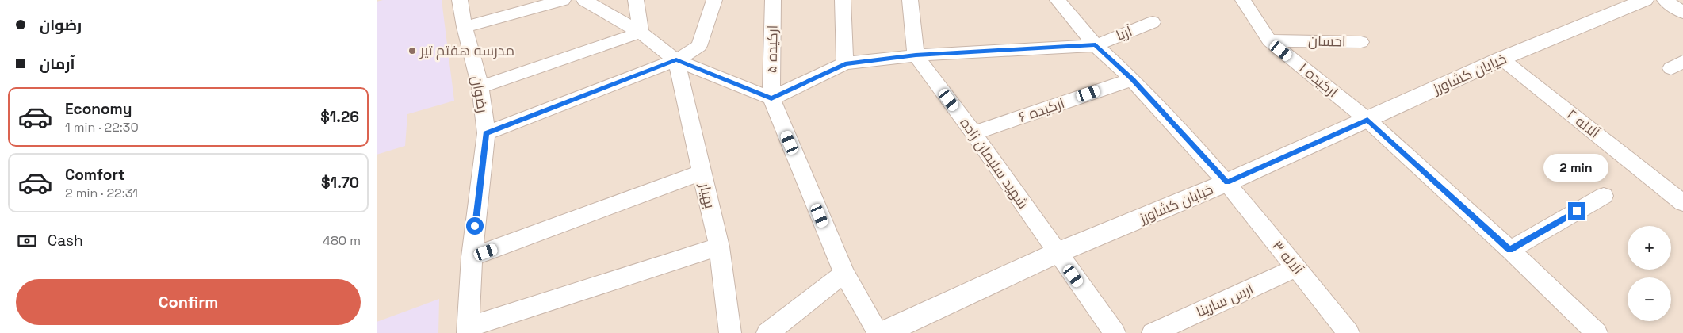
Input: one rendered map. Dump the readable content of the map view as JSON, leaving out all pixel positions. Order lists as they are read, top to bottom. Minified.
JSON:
{"streets":{"street":["آریا","احسان","ارکیده ۵","خیابان کشاورز","ارکیده ۱","رضوان","ارکیده ۶","آلاله ۲","شهید سلیمان زاده","بهیار","آلاله ۳","ارس سارینا"]},"crossings":[["آریا","ارکیده ۵"],["آریا","شهید سلیمان زاده"],["آریا","آلاله ۳"],["احسان","ارکیده ۱"],["خیابان کشاورز","ارکیده ۱"],["خیابان کشاورز","آلاله ۲"],["خیابان کشاورز","شهید سلیمان زاده"],["خیابان کشاورز","آلاله ۳"],["ارکیده ۶","شهید سلیمان زاده"],["ارکیده ۶","آلاله ۳"],["آلاله ۳","ارس سارینا"]],"places":["مدرسه هفتم تیر"],"page":{"banner":["رضوان","آرمان"],"list":[{"name":"Economy","note":"1 min · 22:30","value":"$1.26"},{"name":"Comfort","note":"2 min · 22:31","value":"$1.70"}],"bubble":"2 min","pay":["Cash","480 m"],"map_buttons":["+","−"],"buttons":"Confirm"}}
